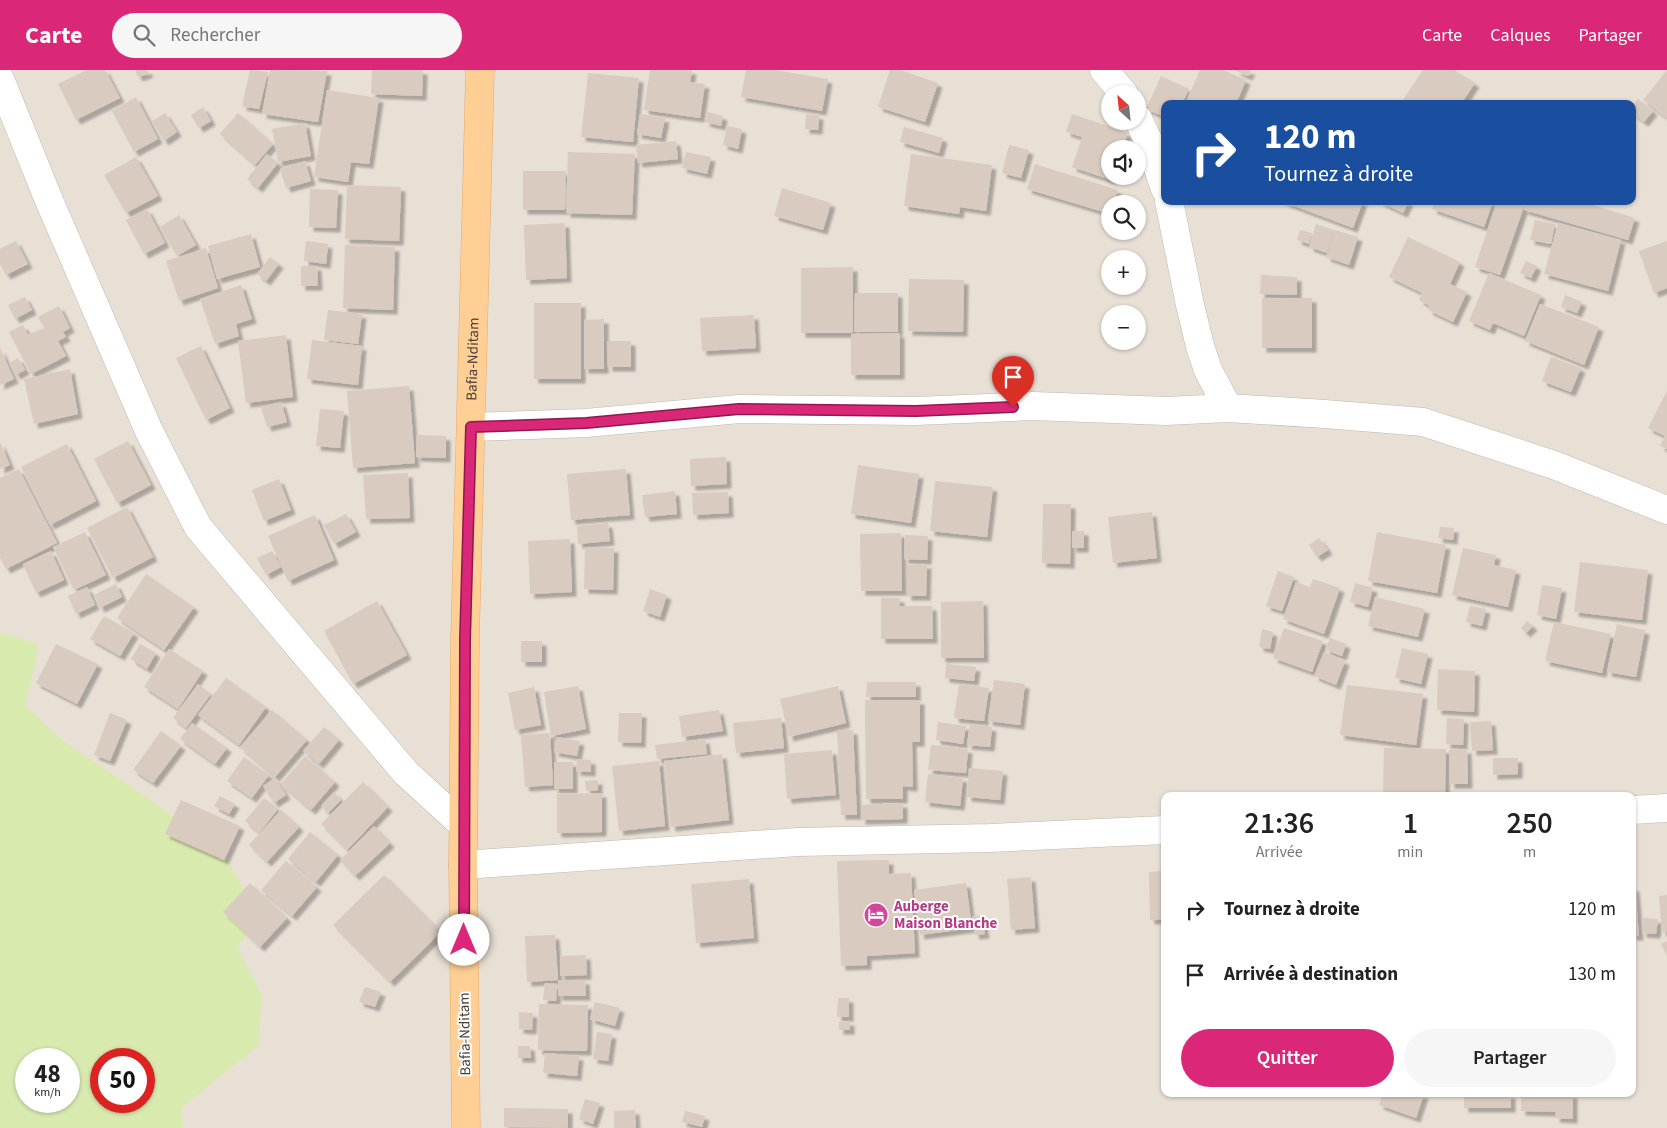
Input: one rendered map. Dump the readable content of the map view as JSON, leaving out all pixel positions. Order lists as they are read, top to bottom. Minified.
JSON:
{"streets":{"main road":["Bafia-Nditam"]},"places":{"hotel":["Auberge Maison Blanche"]},"north":"top left","page":{"header":"Carte","search":"Rechercher","nav":["Carte","Calques","Partager"],"map_buttons":["+","−"],"turn":["120 m","Tournez à droite"],"eta":["21:36","Arrivée","1","min","250","m"],"list":[{"name":"Tournez à droite","value":"120 m"},{"name":"Arrivée à destination","value":"130 m"}],"buttons":["Quitter","Partager"],"speed":"48 km/h","limit":"50"}}
